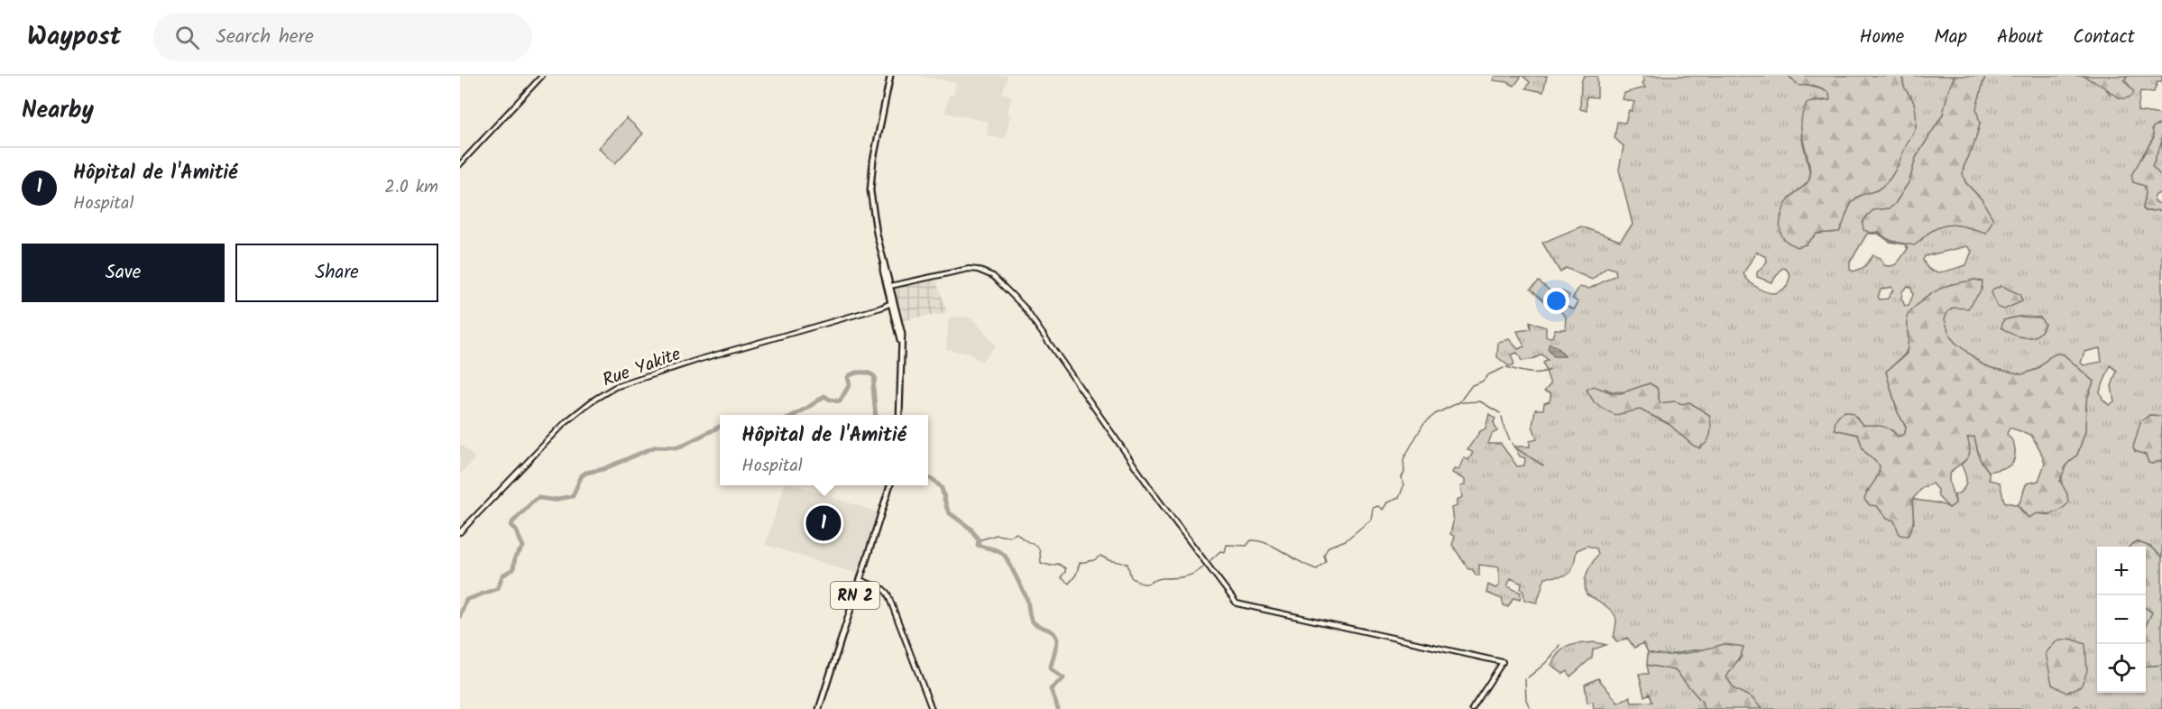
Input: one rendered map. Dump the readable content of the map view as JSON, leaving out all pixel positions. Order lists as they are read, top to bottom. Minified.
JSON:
{"streets":{"main road":["RN 2"],"street":["Rue Yakite"]},"page":{"header":"Waypost","search":"Search here","nav":["Home","Map","About","Contact"],"heading":"Nearby","list":[{"mark":"1","name":"Hôpital de l'Amitié","note":"Hospital","value":"2.0 km"}],"buttons":["Save","Share"],"popup":["Hôpital de l'Amitié","Hospital"],"pins":"1","map_buttons":["+","−"]}}
